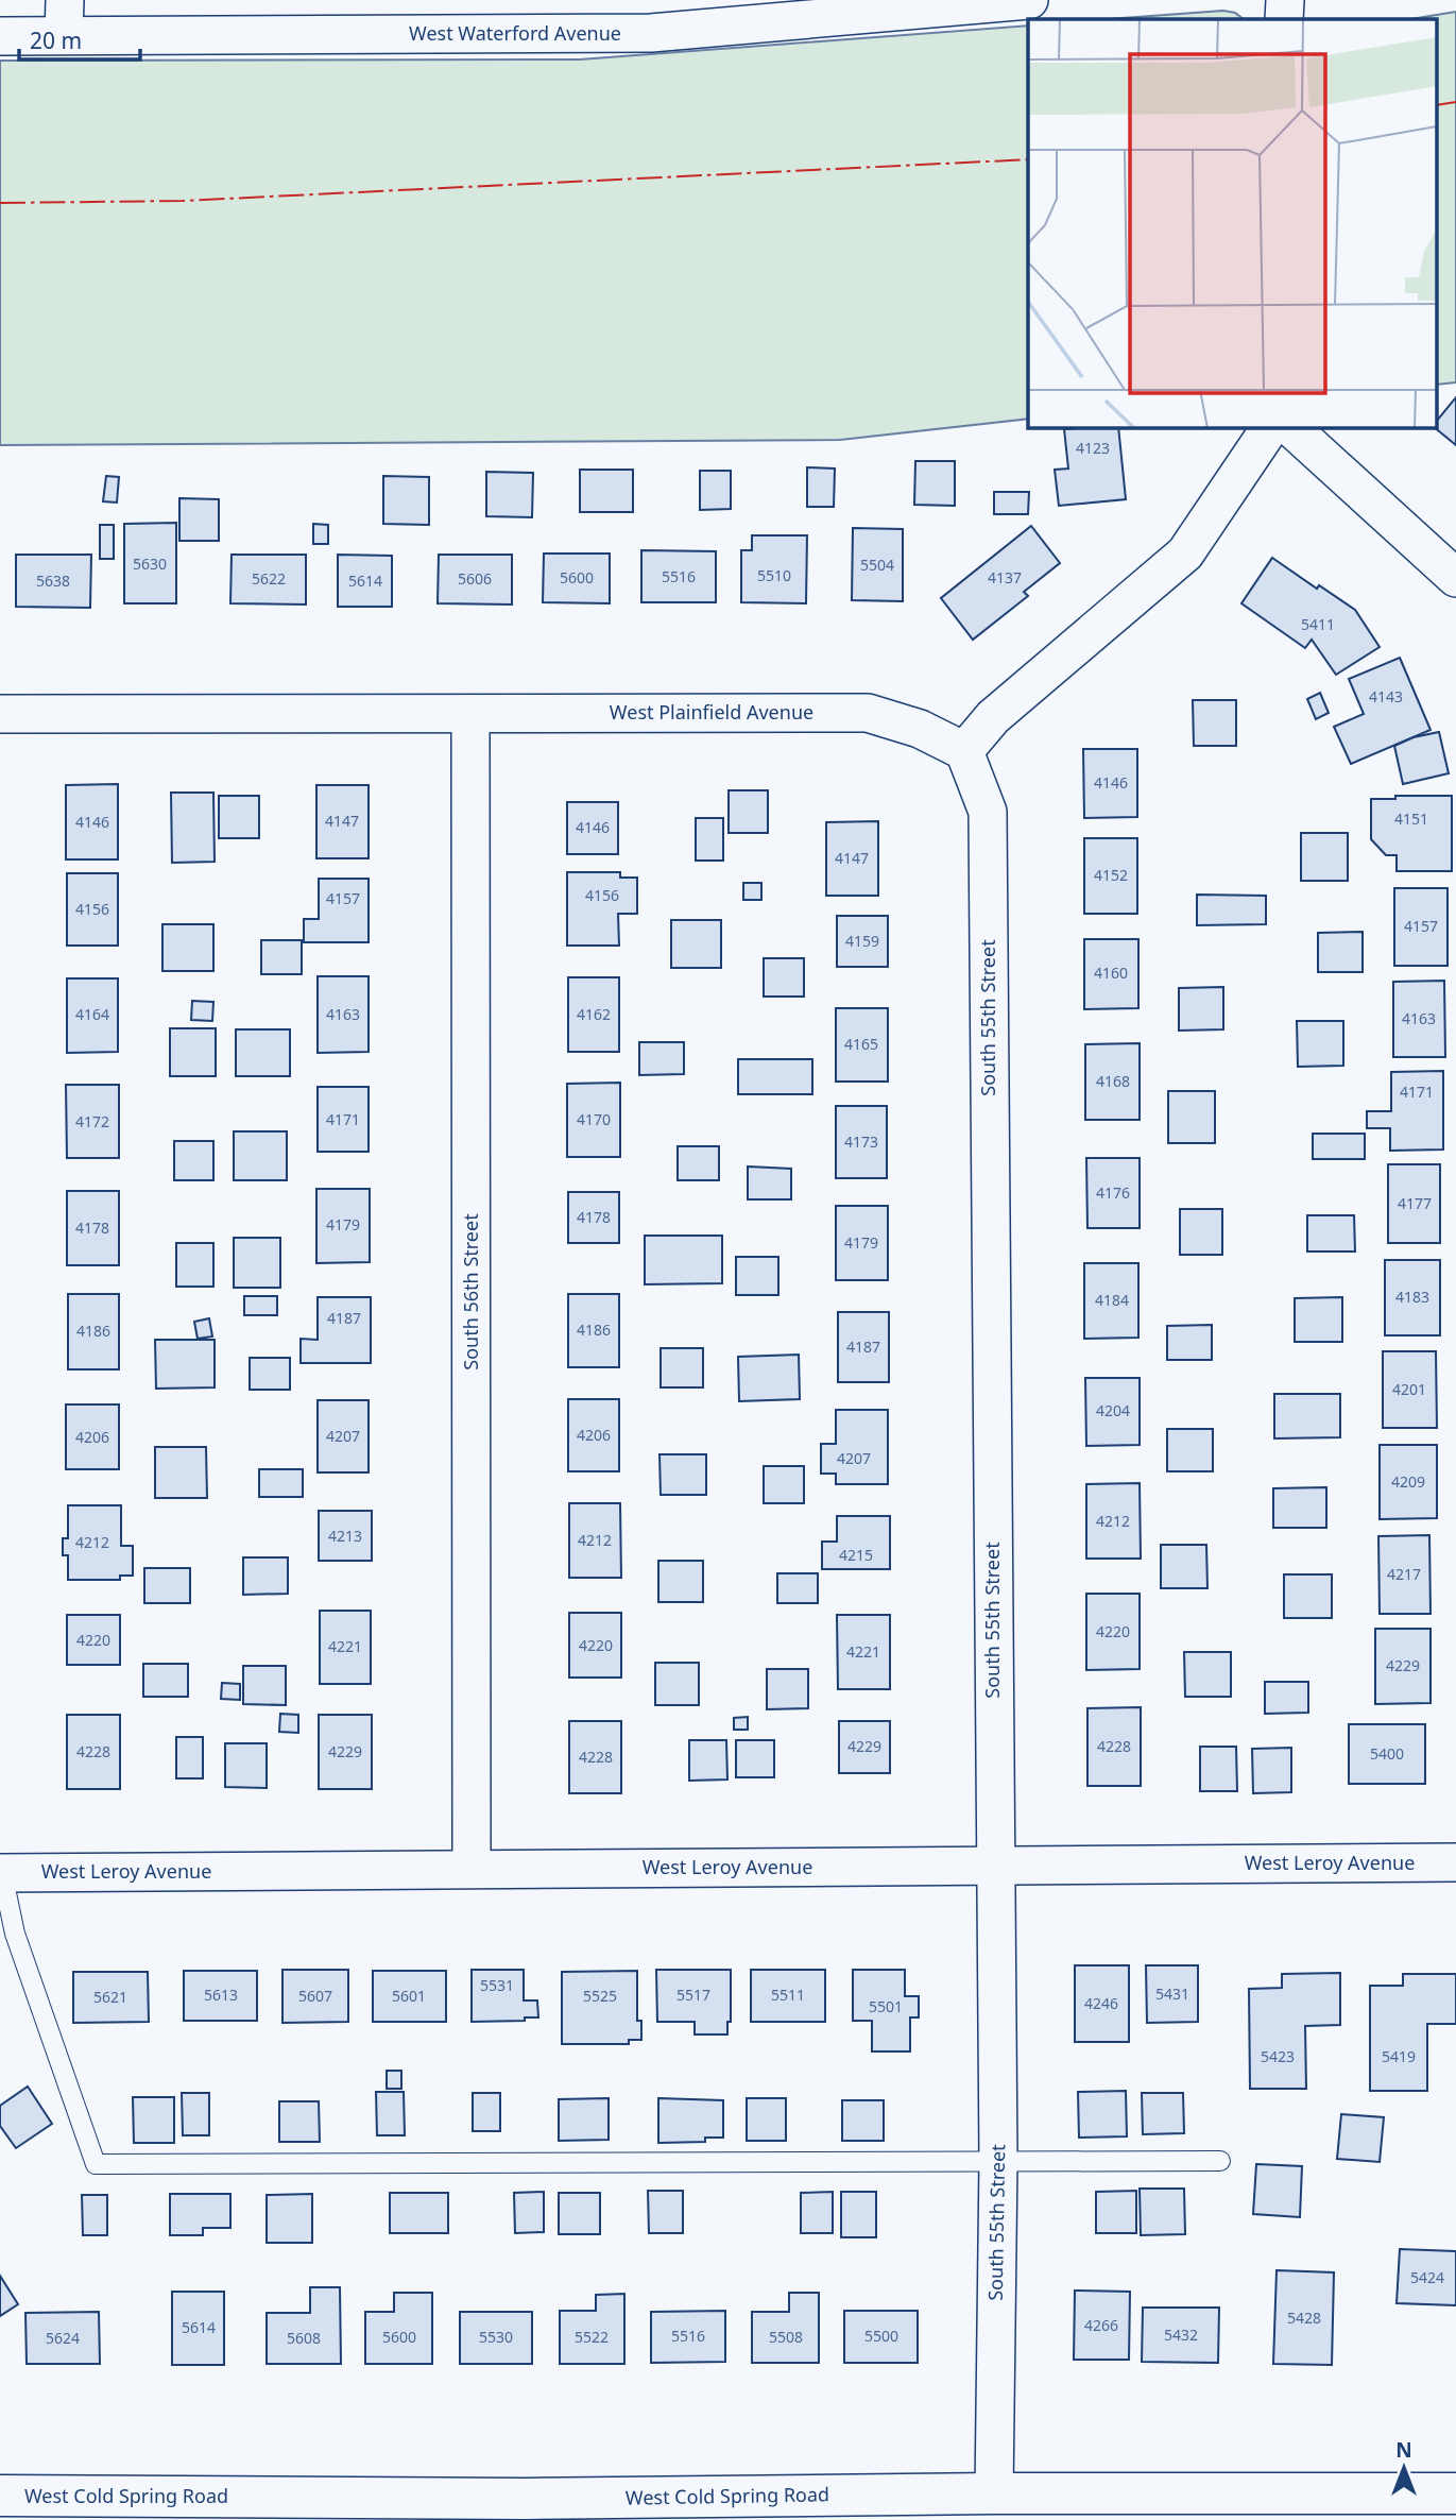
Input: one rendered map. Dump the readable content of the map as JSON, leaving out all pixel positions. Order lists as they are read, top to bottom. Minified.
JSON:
{"streets":{"street":["West Waterford Avenue","West Plainfield Avenue","South 55th Street","South 56th Street","West Leroy Avenue","West Cold Spring Road"]},"crossings":[["West Plainfield Avenue","South 55th Street"],["West Plainfield Avenue","South 56th Street"],["South 55th Street","West Leroy Avenue"],["South 55th Street","West Cold Spring Road"],["South 56th Street","West Leroy Avenue"]],"house_numbers":["4123","5630","5504","5510","5516","5600","4137","5622","5606","5638","5614","5411","4143","4146","4151","4147","4146","4146","4147","4152","4156","4157","4156","4157","4159","4160","4164","4163","4162","4163","4165","4168","4171","4171","4170","4172","4173","4176","4177","4178","4179","4178","4179","4183","4184","4187","4186","4186","4187","4201","4204","4206","4207","4206","4207","4209","4212","4213","4212","4212","4215","4217","4220","4220","4220","4221","4221","4229","4229","4228","4228","4229","5400","4228","5531","5431","5613","5517","5511","5607","5601","5525","5621","4246","5501","5423","5419","5424","5428","4266","5614","5432","5516","5500","5600","5530","5522","5508","5624","5608"],"scale_bar":"20 m","north":"top"}
